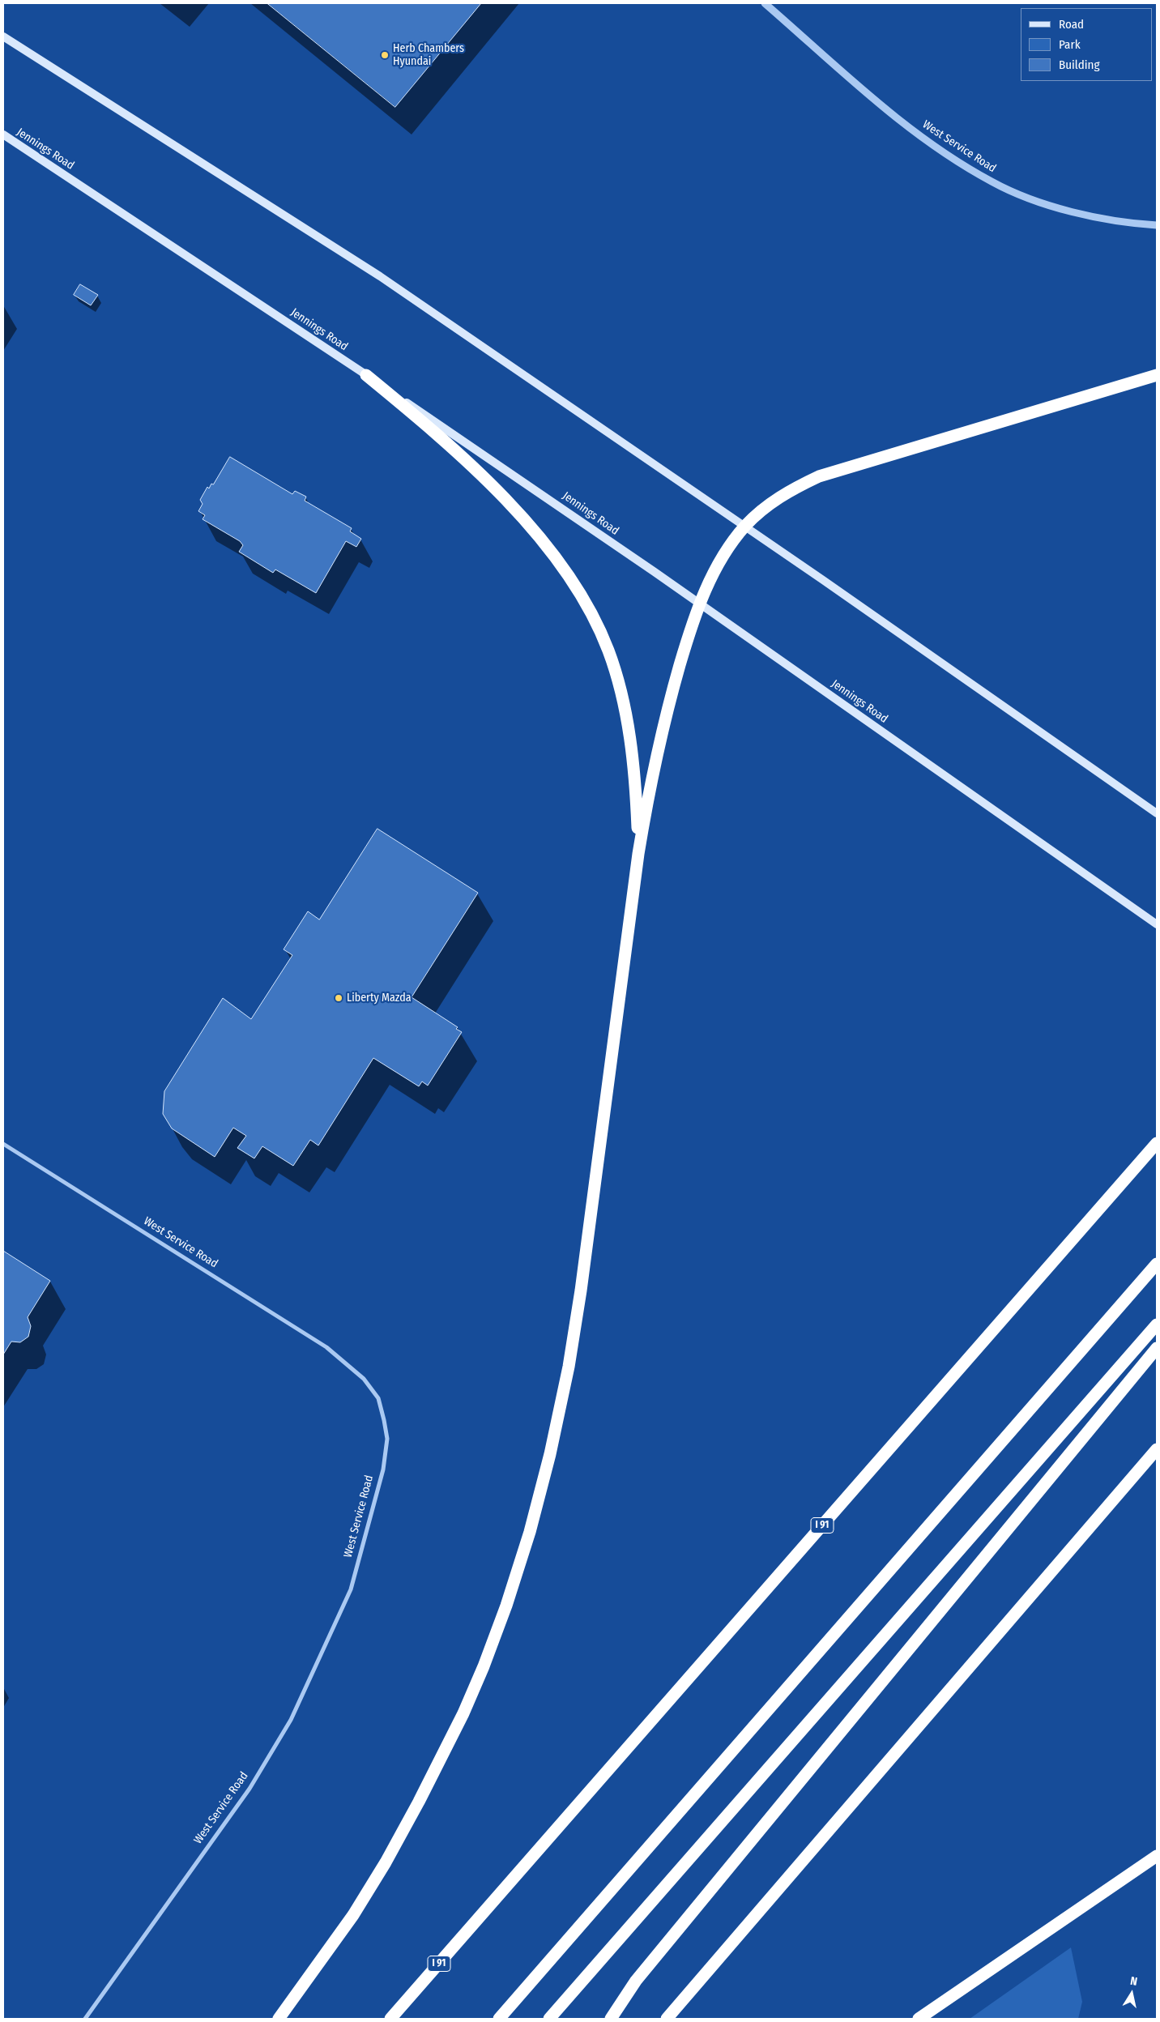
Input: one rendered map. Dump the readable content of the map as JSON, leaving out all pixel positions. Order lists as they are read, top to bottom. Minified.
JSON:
{"streets":{"highway":["I 91"],"main road":["Jennings Road"],"street":["West Service Road"]},"places":["Herb Chambers Hyundai","Liberty Mazda"],"legend":["Road","Park","Building"],"north":"top"}
